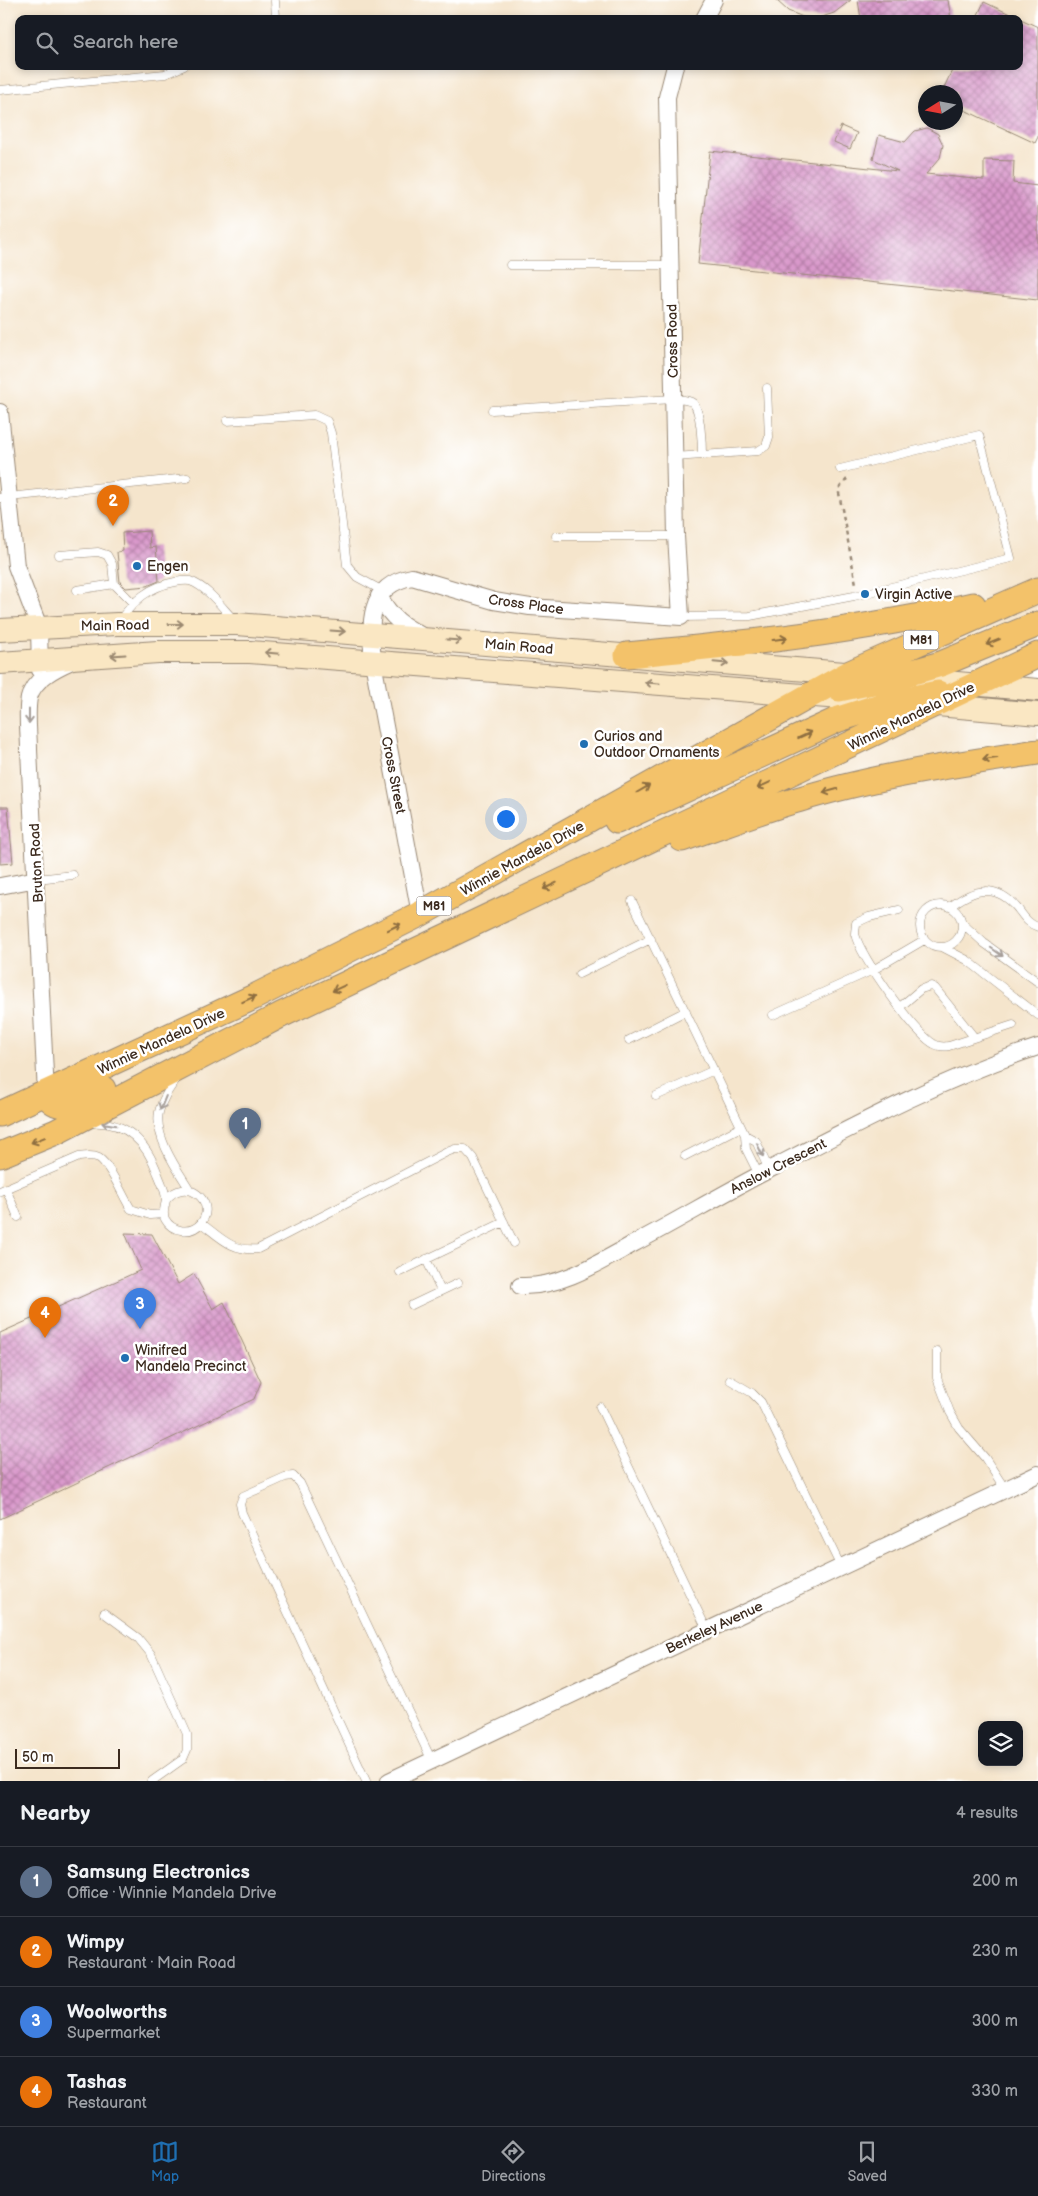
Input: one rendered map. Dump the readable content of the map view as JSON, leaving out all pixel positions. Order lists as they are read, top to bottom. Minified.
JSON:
{"streets":{"main road":["Main Road","M81","Winnie Mandela Drive"],"street":["Cross Road","Cross Place","Cross Street","Bruton Road","Anslow Crescent","Berkeley Avenue"]},"crossings":[["Cross Road","Cross Place"],["Main Road","Winnie Mandela Drive"],["Main Road","Cross Street"],["Main Road","Bruton Road"],["Winnie Mandela Drive","Cross Street"],["Winnie Mandela Drive","Bruton Road"]],"one_way":["Bruton Road"],"places":["Engen","Virgin Active","Curios and Outdoor Ornaments","Winifred Mandela Precinct"],"scale_bar":"50 m","north":"left","page":{"search":"Search here","pins":["2","1","3","4"],"scale":"50 m","heading":["Nearby","4 results"],"list":[{"mark":"1","name":"Samsung Electronics","note":"Office · Winnie Mandela Drive","value":"200 m"},{"mark":"2","name":"Wimpy","note":"Restaurant · Main Road","value":"230 m"},{"mark":"3","name":"Woolworths","note":"Supermarket","value":"300 m"},{"mark":"4","name":"Tashas","note":"Restaurant","value":"330 m"}],"nav":["Map","Directions","Saved"]}}
